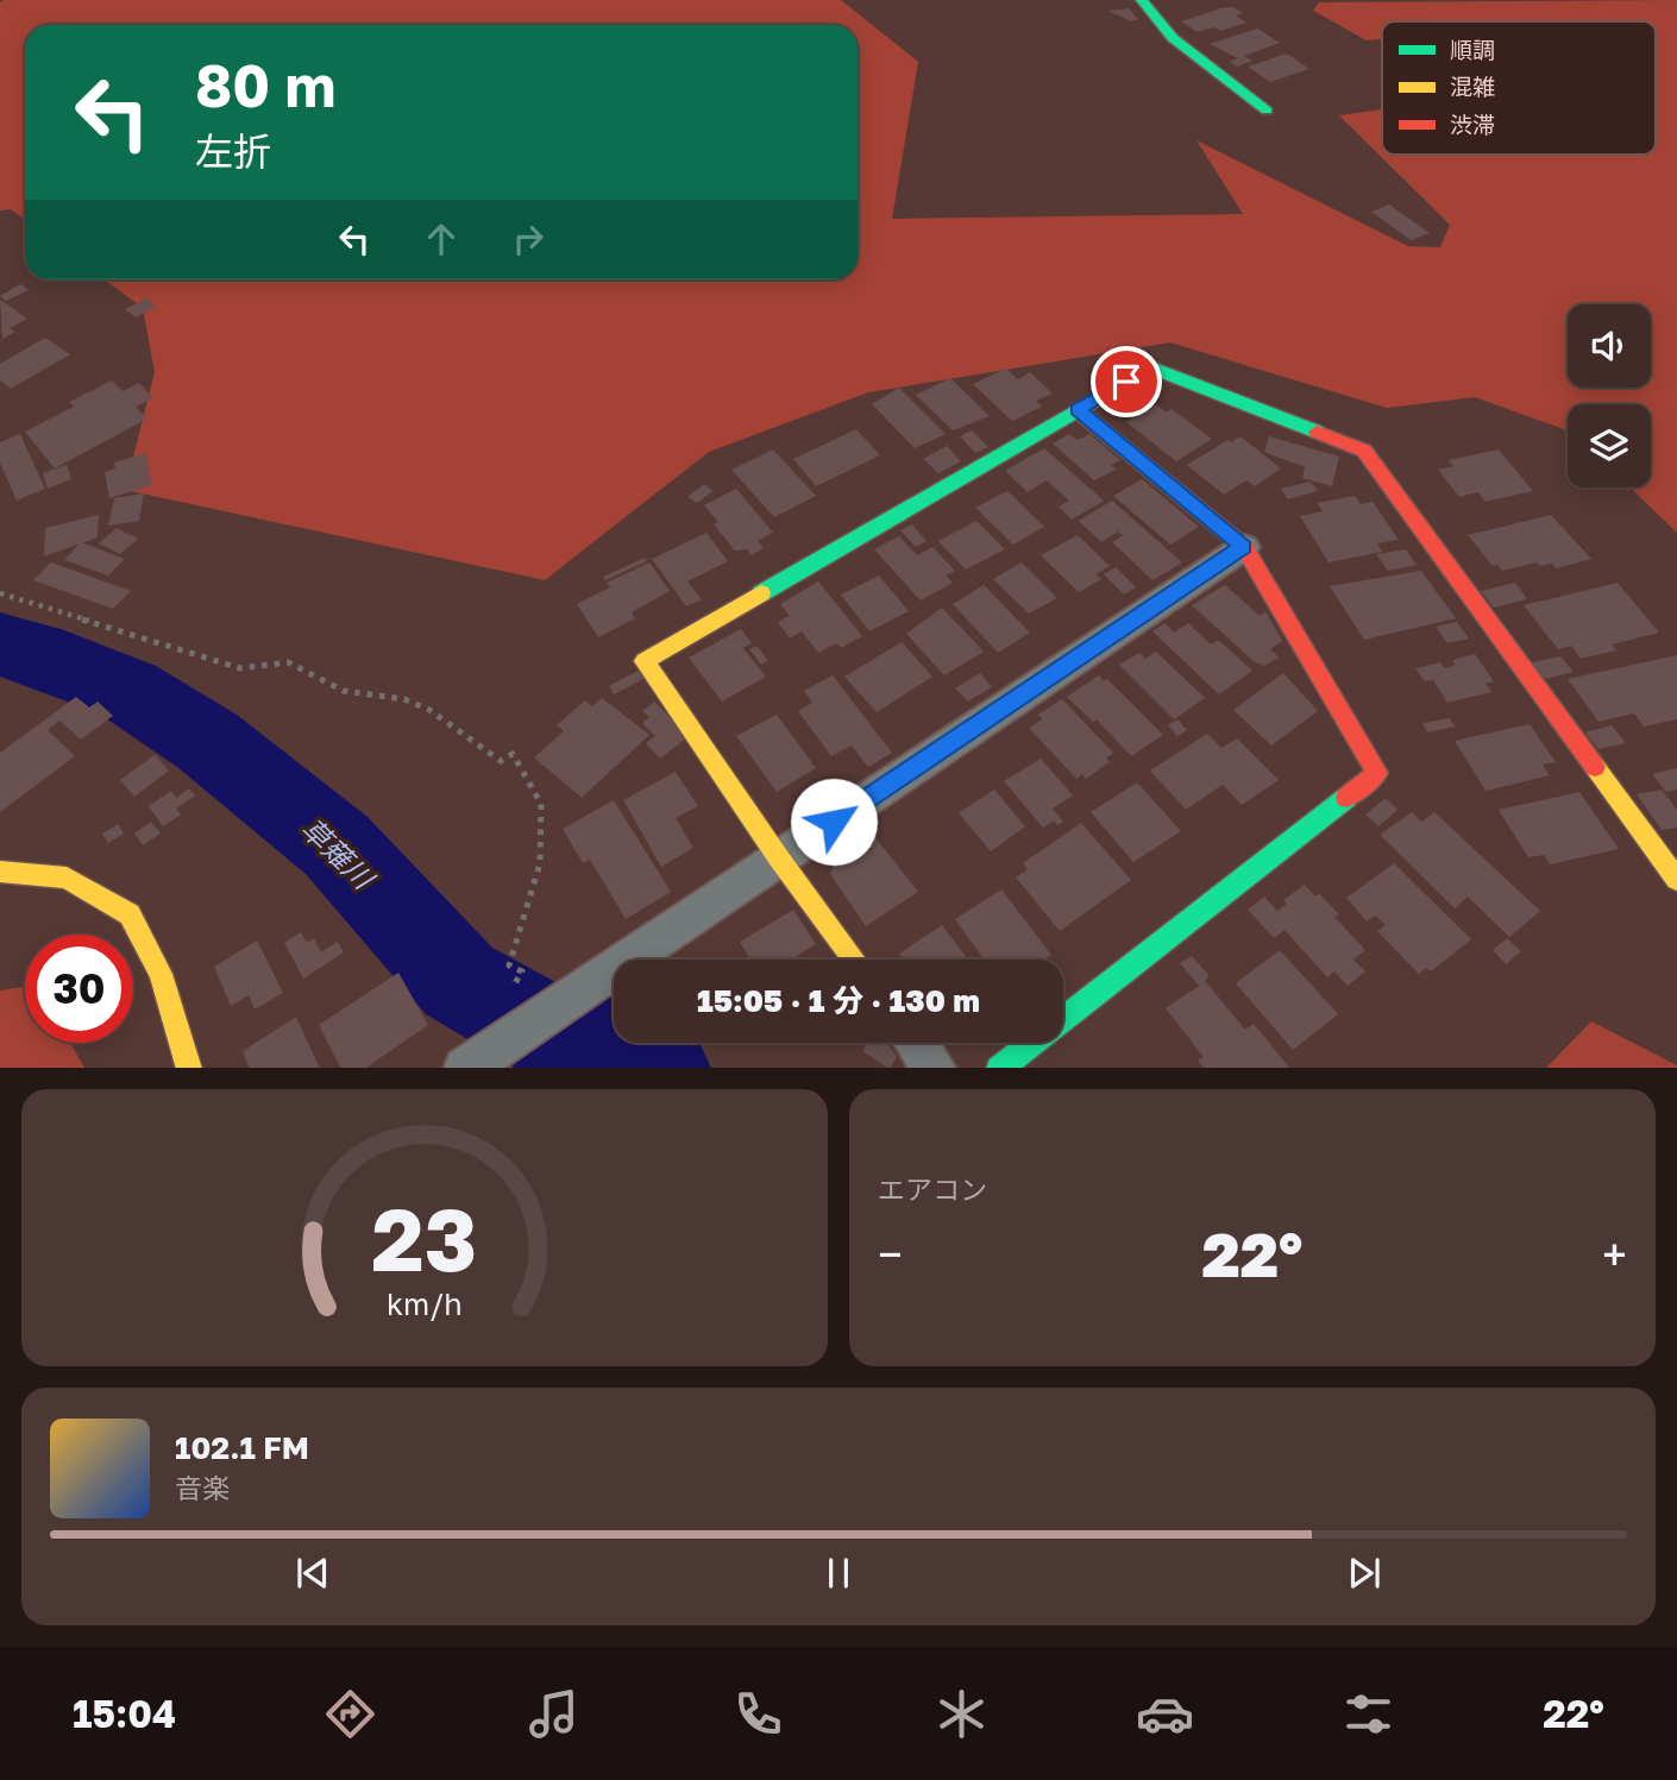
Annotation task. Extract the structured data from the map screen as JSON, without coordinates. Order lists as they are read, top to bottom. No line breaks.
{"water":["草薙川"],"legend":["順調","混雑","渋滞"],"page":{"turn":["80 m","左折"],"limit":"30","trip":"15:05 · 1 分 · 130 m","tile":"エアコン","heat":["−","22°","+"],"song":["102.1 FM","音楽"],"tabs":["15:04","22°"],"gauge":["23","km/h"]}}
